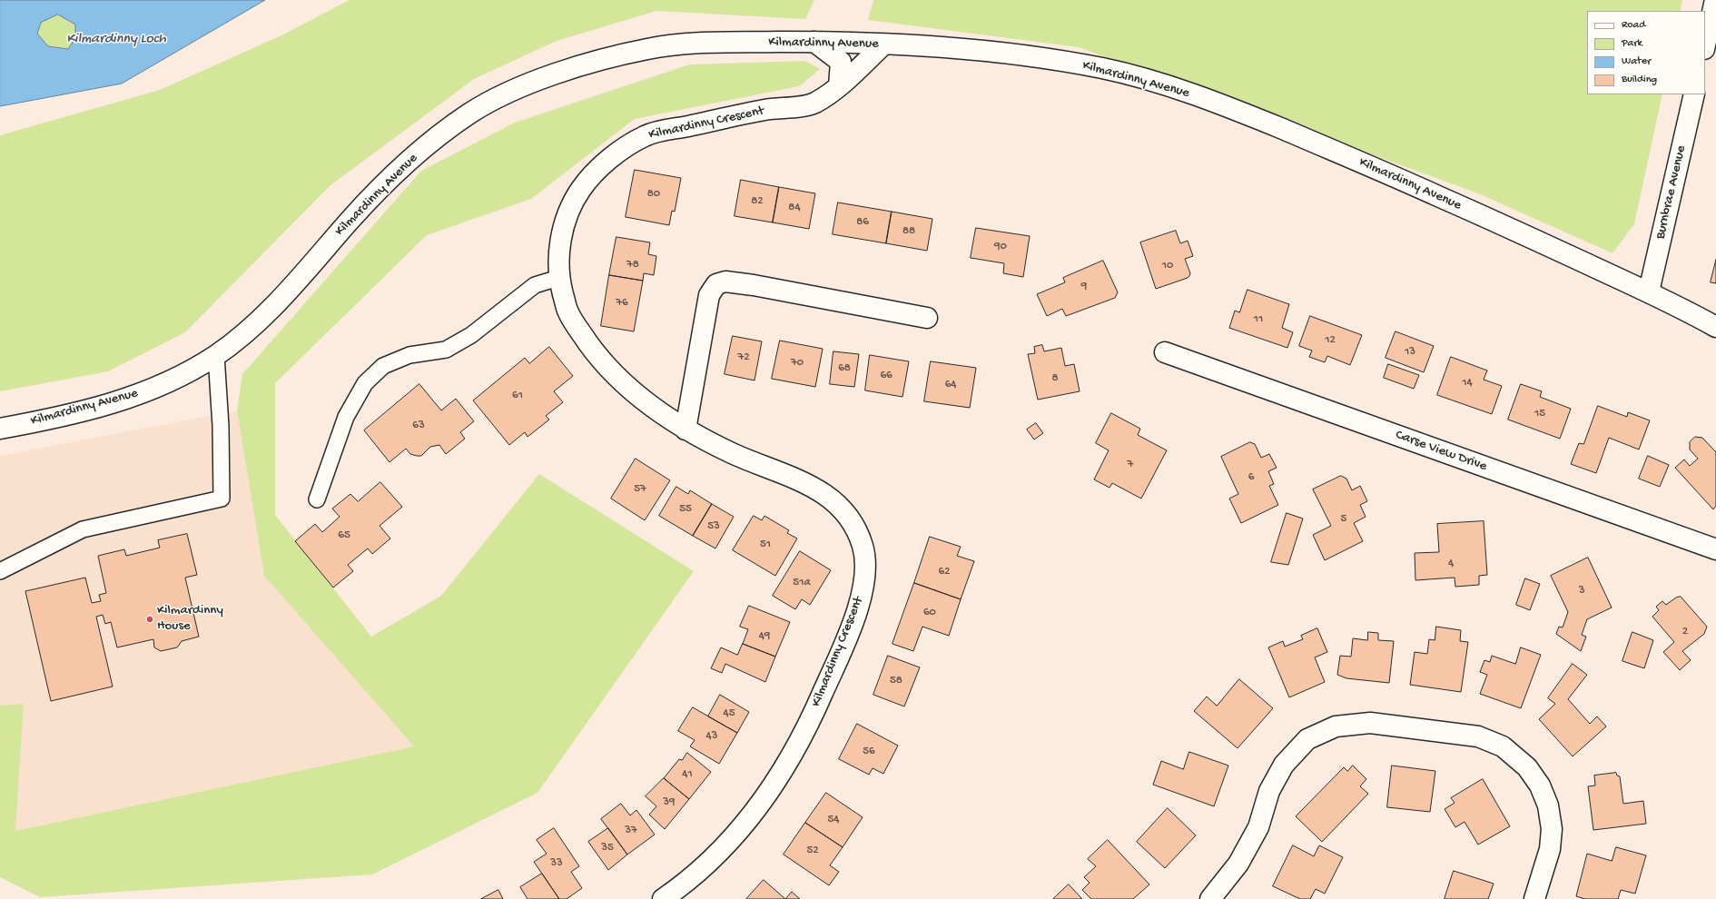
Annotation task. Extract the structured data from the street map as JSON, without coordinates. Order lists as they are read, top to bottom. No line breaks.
{"streets":{"street":["Kilmardinny Avenue","Kilmardinny Crescent","Burnbrae Avenue","Carse View Drive"]},"crossings":[["Kilmardinny Avenue","Kilmardinny Crescent"],["Kilmardinny Avenue","Burnbrae Avenue"]],"water":["Kilmardinny Loch"],"places":["Kilmardinny House"],"house_numbers":["80","82","84","86","88","90","78","10","9","76","11","12","13","72","70","68","66","8","14","64","61","15","63","7","6","57","55","5","53","65","51","4","62","51a","3","60","2","49","58","45","43","56","41","39","54","37","35","52","33"],"legend":["Road","Park","Water","Building"]}
